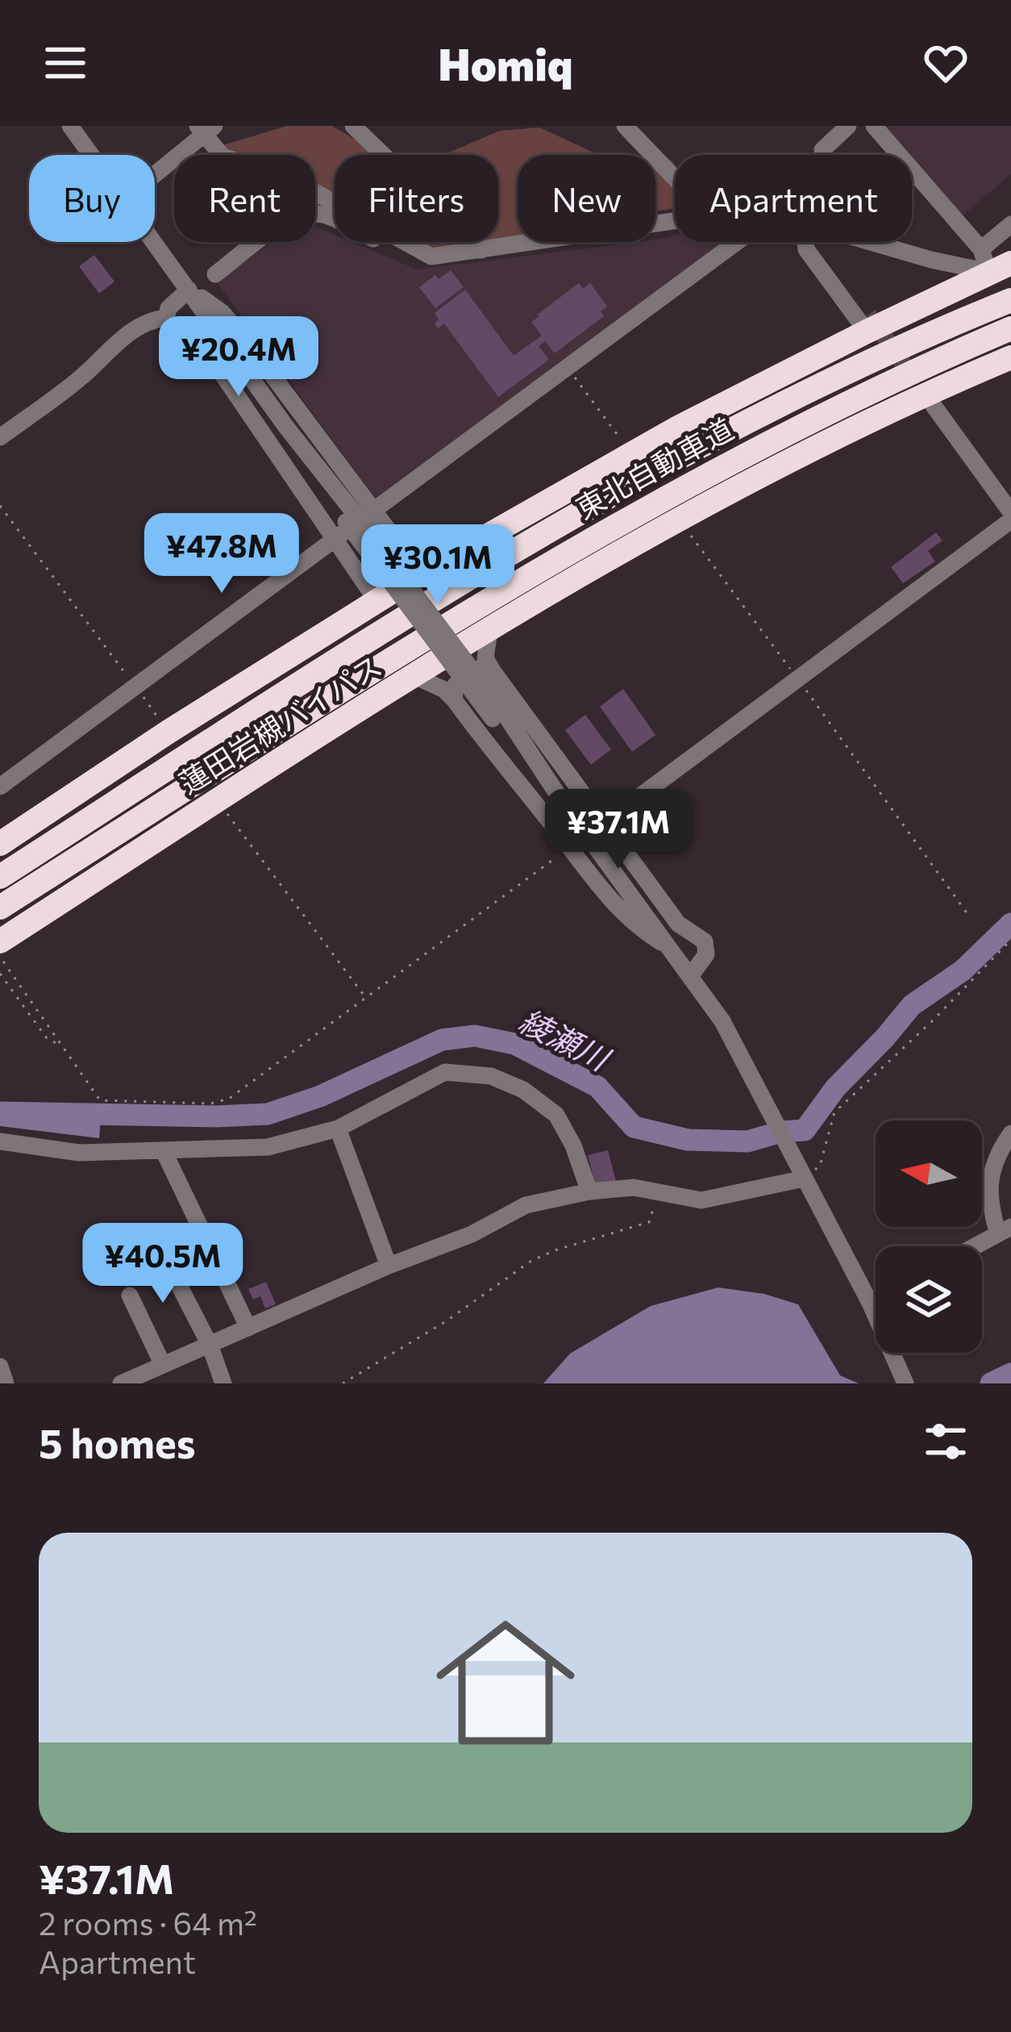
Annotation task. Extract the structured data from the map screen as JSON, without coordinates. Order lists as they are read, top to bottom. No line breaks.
{"streets":{"highway":["東北自動車道","蓮田岩槻バイパス"]},"water":["綾瀬川"],"north":"left","page":{"header":"Homiq","chip":["Buy","Rent","Filters","New","Apartment"],"price":["¥20.4M","¥47.8M","¥30.1M","¥37.1M","¥40.5M"],"heading":"5 homes","list":[{"name":"¥37.1M","note":"2 rooms · 64 m² · Apartment"}]}}
